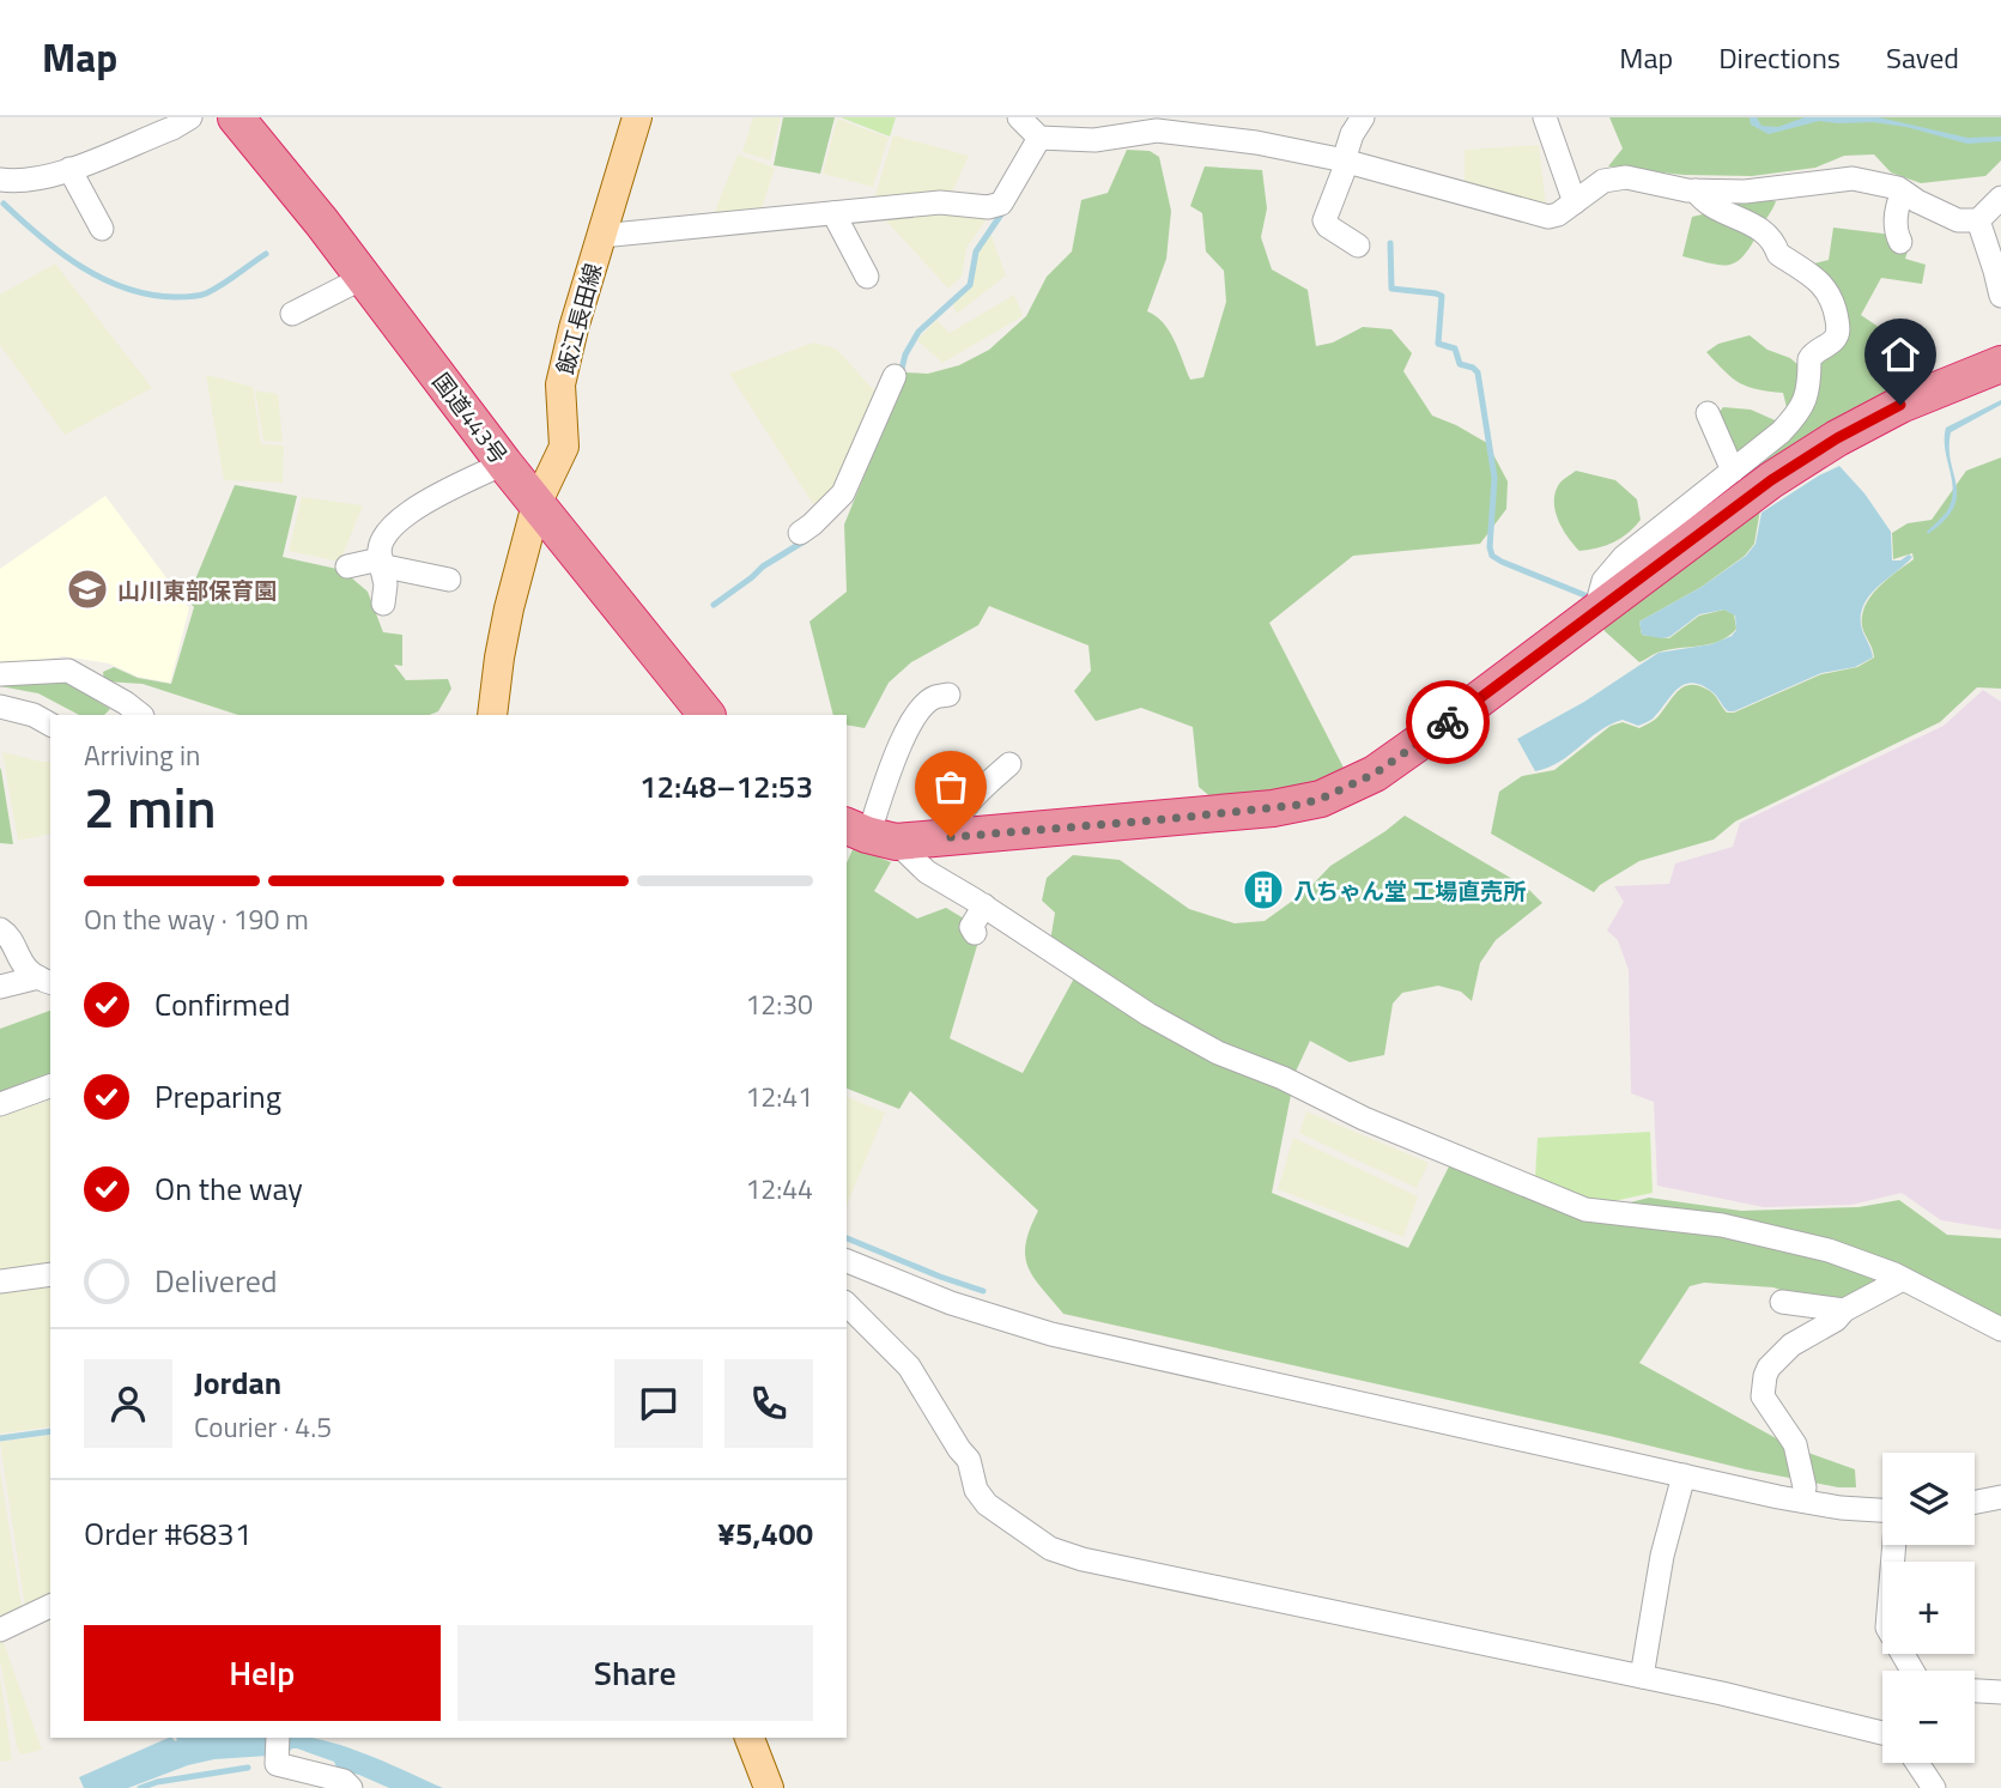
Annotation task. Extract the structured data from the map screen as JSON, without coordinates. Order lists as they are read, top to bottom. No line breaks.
{"streets":{"highway":["国道443号"],"main road":["飯江長田線"]},"crossings":[["飯江長田線","国道443号"]],"places":{"school or university":["山川東部保育園"],"building":["八ちゃん堂 工場直売所"]},"page":{"header":"Map","nav":["Map","Directions","Saved"],"heading":["2 min","Arriving in","12:48–12:53"],"panel":["Jordan","Courier · 4.5","Order #6831","¥5,400"],"bar":"On the way · 190 m","list":[["Confirmed","12:30"],["Preparing","12:41"],["On the way","12:44"],"Delivered"],"map_buttons":["+","−"],"buttons":["Help","Share"]}}
